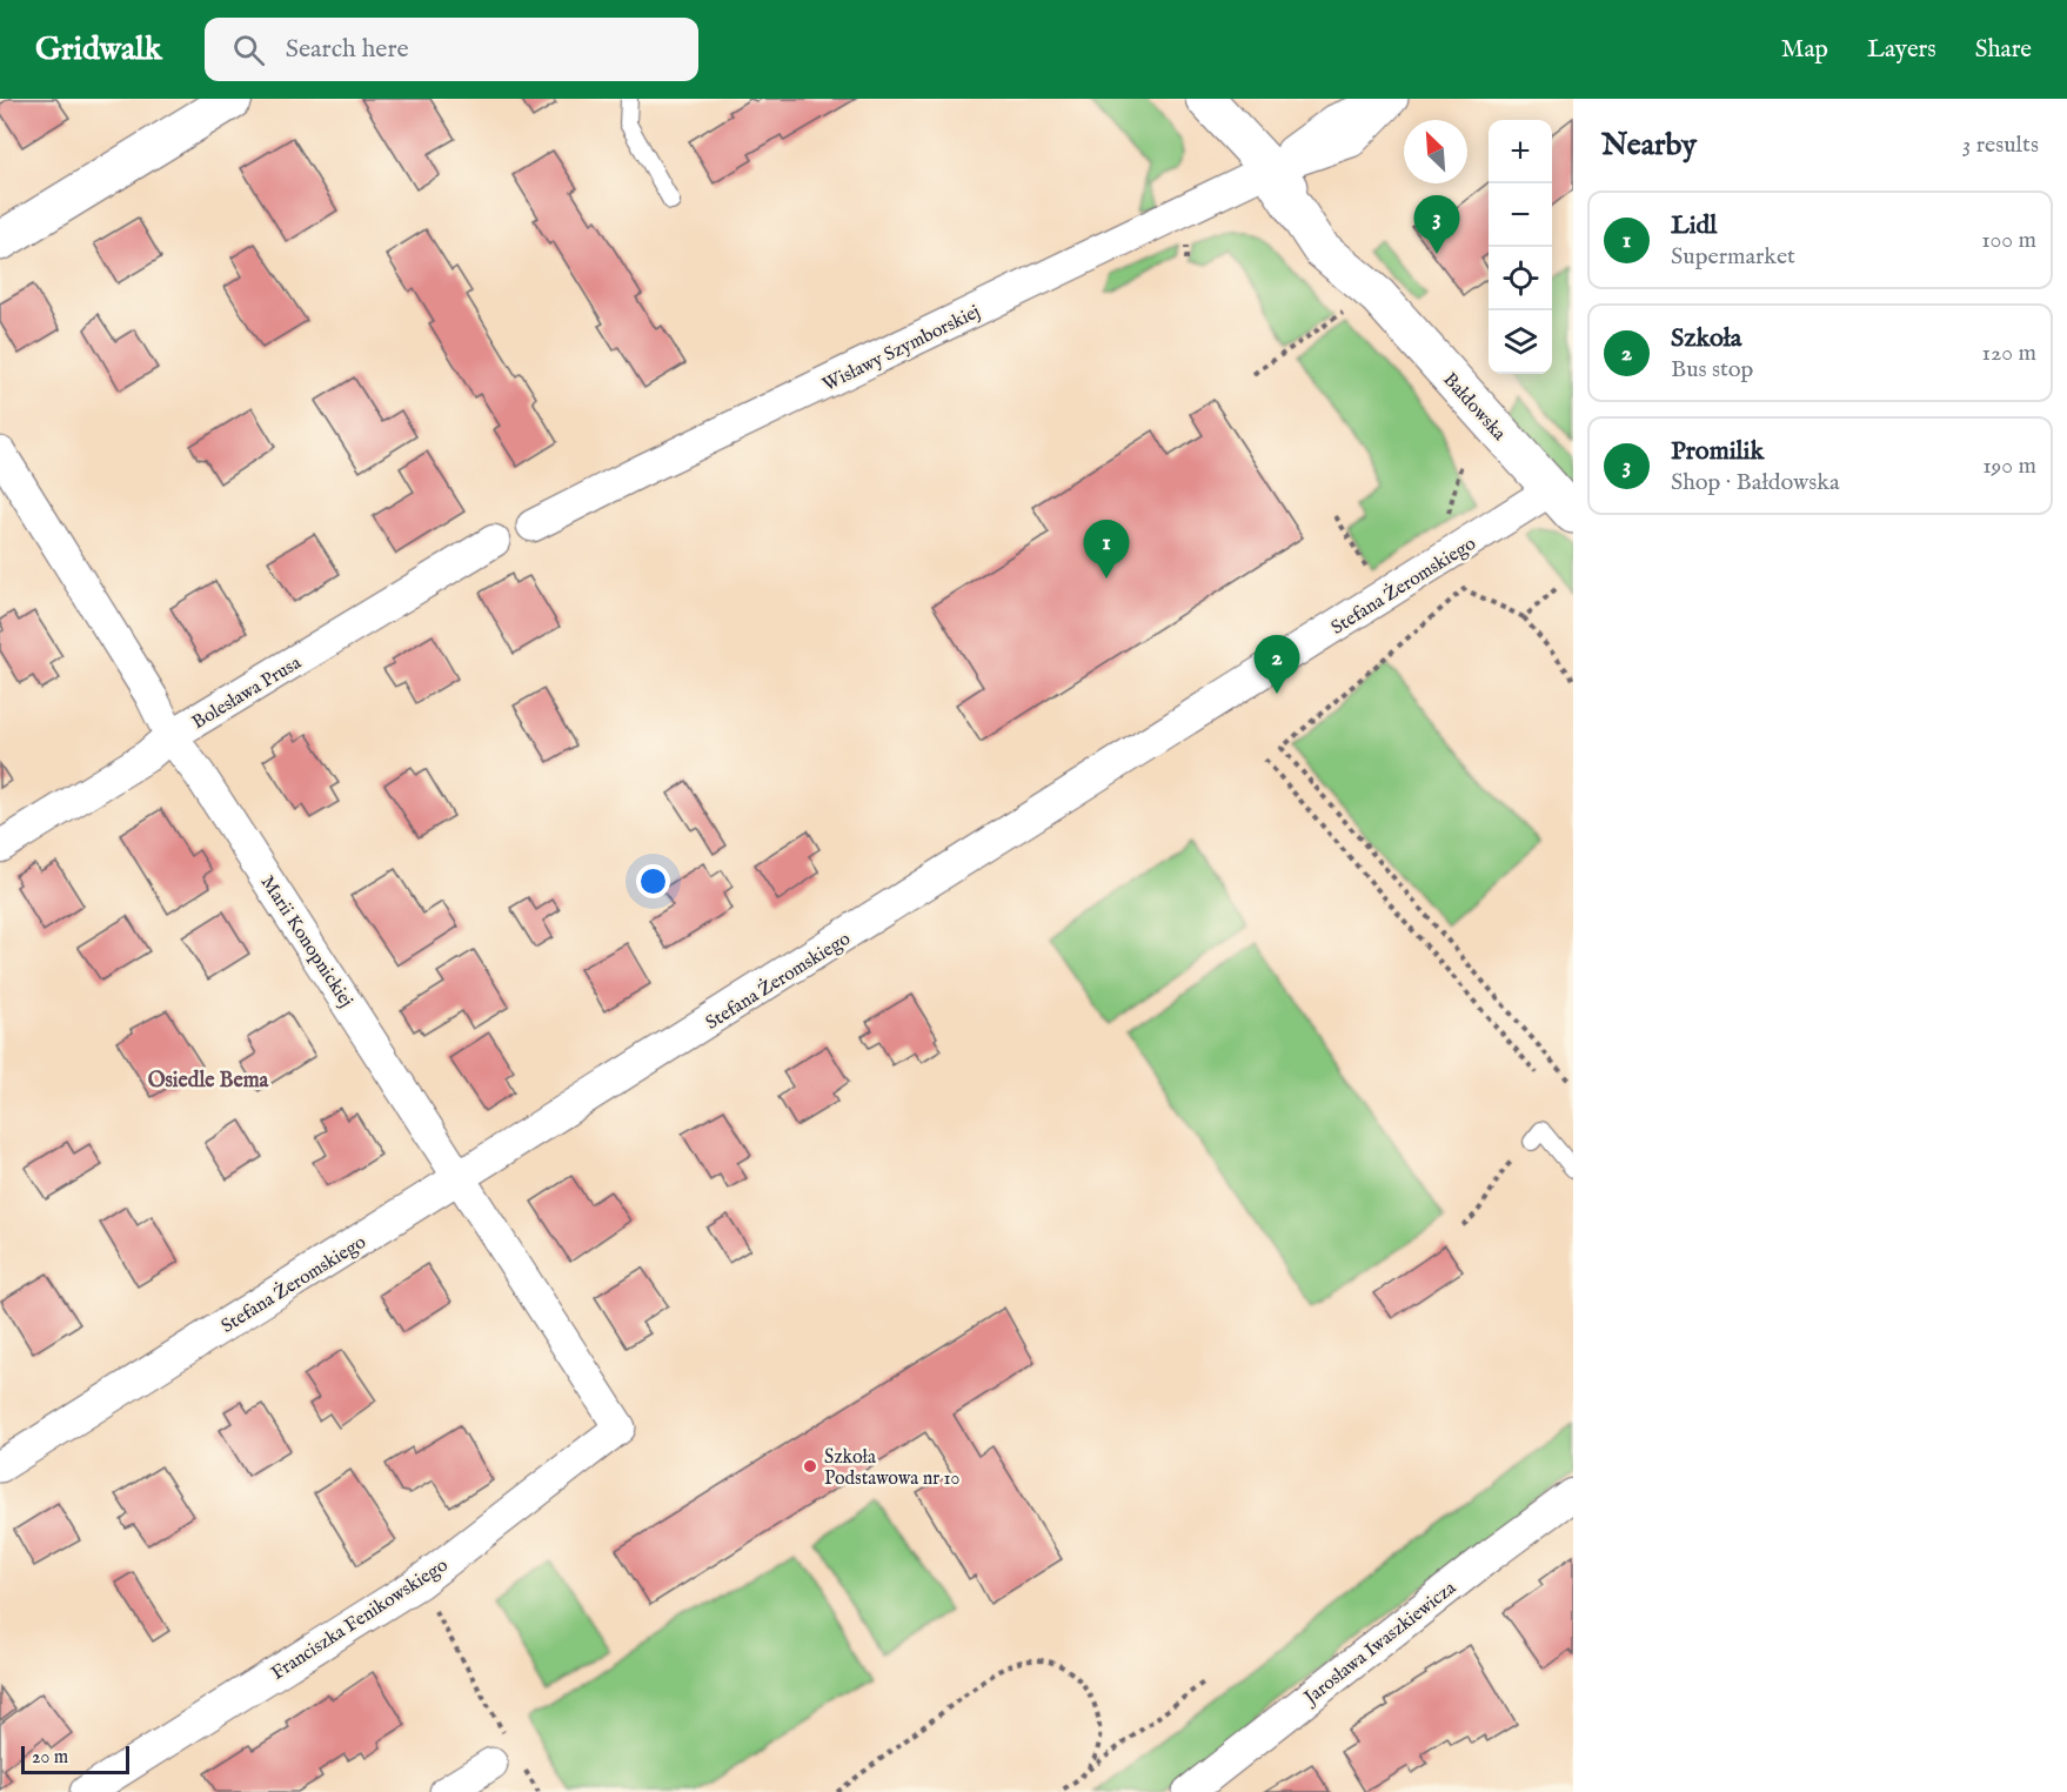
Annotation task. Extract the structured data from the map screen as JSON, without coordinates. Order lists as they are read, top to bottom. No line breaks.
{"streets":{"street":["Wisławy Szymborskiej","Bałdowska","Stefana Żeromskiego","Bolesława Prusa","Marii Konopnickiej","Franciszka Fenikowskiego","Jarosława Iwaszkiewicza"]},"crossings":[["Wisławy Szymborskiej","Bałdowska"],["Bałdowska","Stefana Żeromskiego"],["Stefana Żeromskiego","Marii Konopnickiej"],["Bolesława Prusa","Marii Konopnickiej"],["Marii Konopnickiej","Franciszka Fenikowskiego"]],"districts":["Osiedle Bema"],"places":["Szkoła Podstawowa nr 10"],"scale_bar":"20 m","north":"top left","page":{"header":"Gridwalk","search":"Search here","nav":["Map","Layers","Share"],"heading":["Nearby","3 results"],"map_buttons":["+","−"],"list":[{"mark":"1","name":"Lidl","note":"Supermarket","value":"100 m"},{"mark":"2","name":"Szkoła","note":"Bus stop","value":"120 m"},{"mark":"3","name":"Promilik","note":"Shop · Bałdowska","value":"190 m"}],"pins":["3","1","2"],"scale":"20 m"}}
